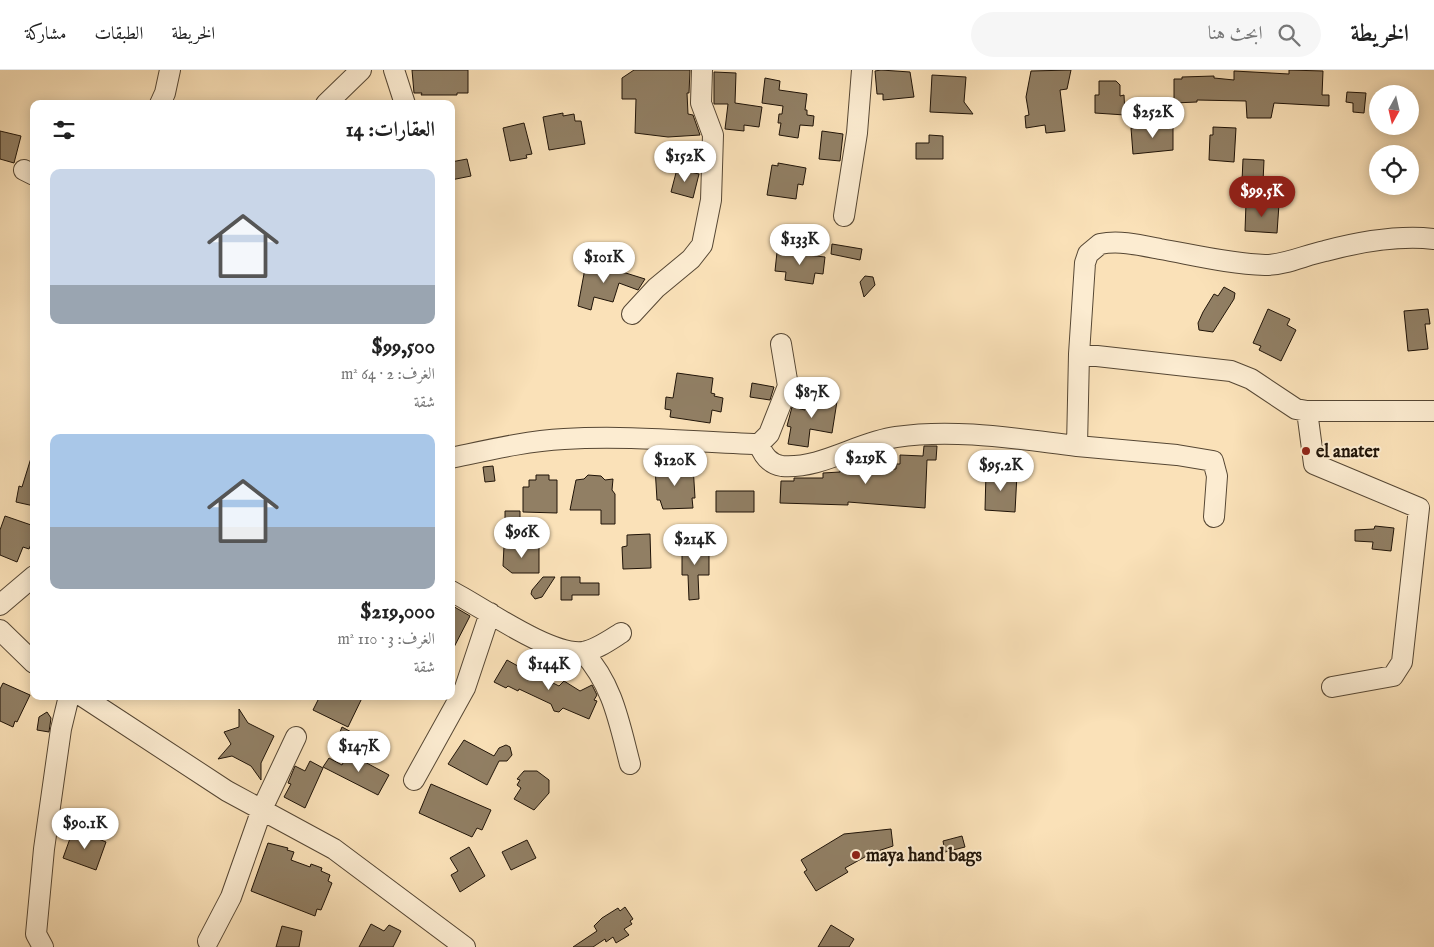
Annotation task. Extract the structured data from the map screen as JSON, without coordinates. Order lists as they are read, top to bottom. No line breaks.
{"places":["el anater","maya hand bags"],"north":"bottom","page":{"header":"الخريطة","search":"ابحث هنا","nav":["الخريطة","الطبقات","مشاركة"],"price":["$252K","$152K","$99.5K","$133K","$101K","$87K","$219K","$120K","$95.2K","$96K","$214K","$144K","$147K","$90.1K"],"heading":"العقارات: 14","list":[{"name":"$99,500","note":"الغرف: 2 · 64 m² · شقة"},{"name":"$219,000","note":"الغرف: 3 · 110 m² · شقة"}]}}
